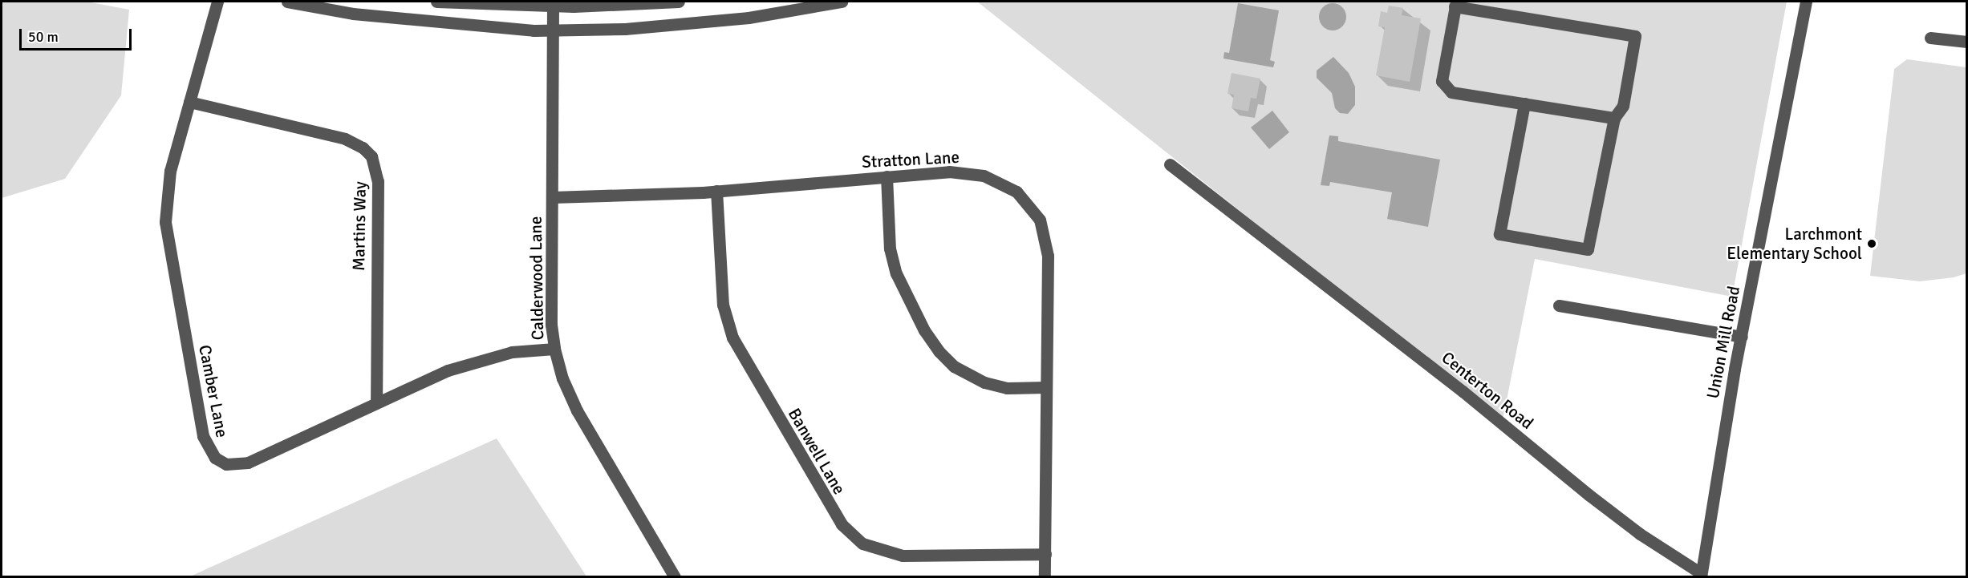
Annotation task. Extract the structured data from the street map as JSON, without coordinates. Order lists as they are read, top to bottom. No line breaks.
{"streets":{"street":["Stratton Lane","Martins Way","Calderwood Lane","Union Mill Road","Centerton Road","Camber Lane","Banwell Lane"]},"crossings":[["Stratton Lane","Calderwood Lane"],["Stratton Lane","Banwell Lane"],["Martins Way","Camber Lane"],["Calderwood Lane","Camber Lane"],["Union Mill Road","Centerton Road"]],"places":["Larchmont Elementary School"],"scale_bar":"50 m"}
